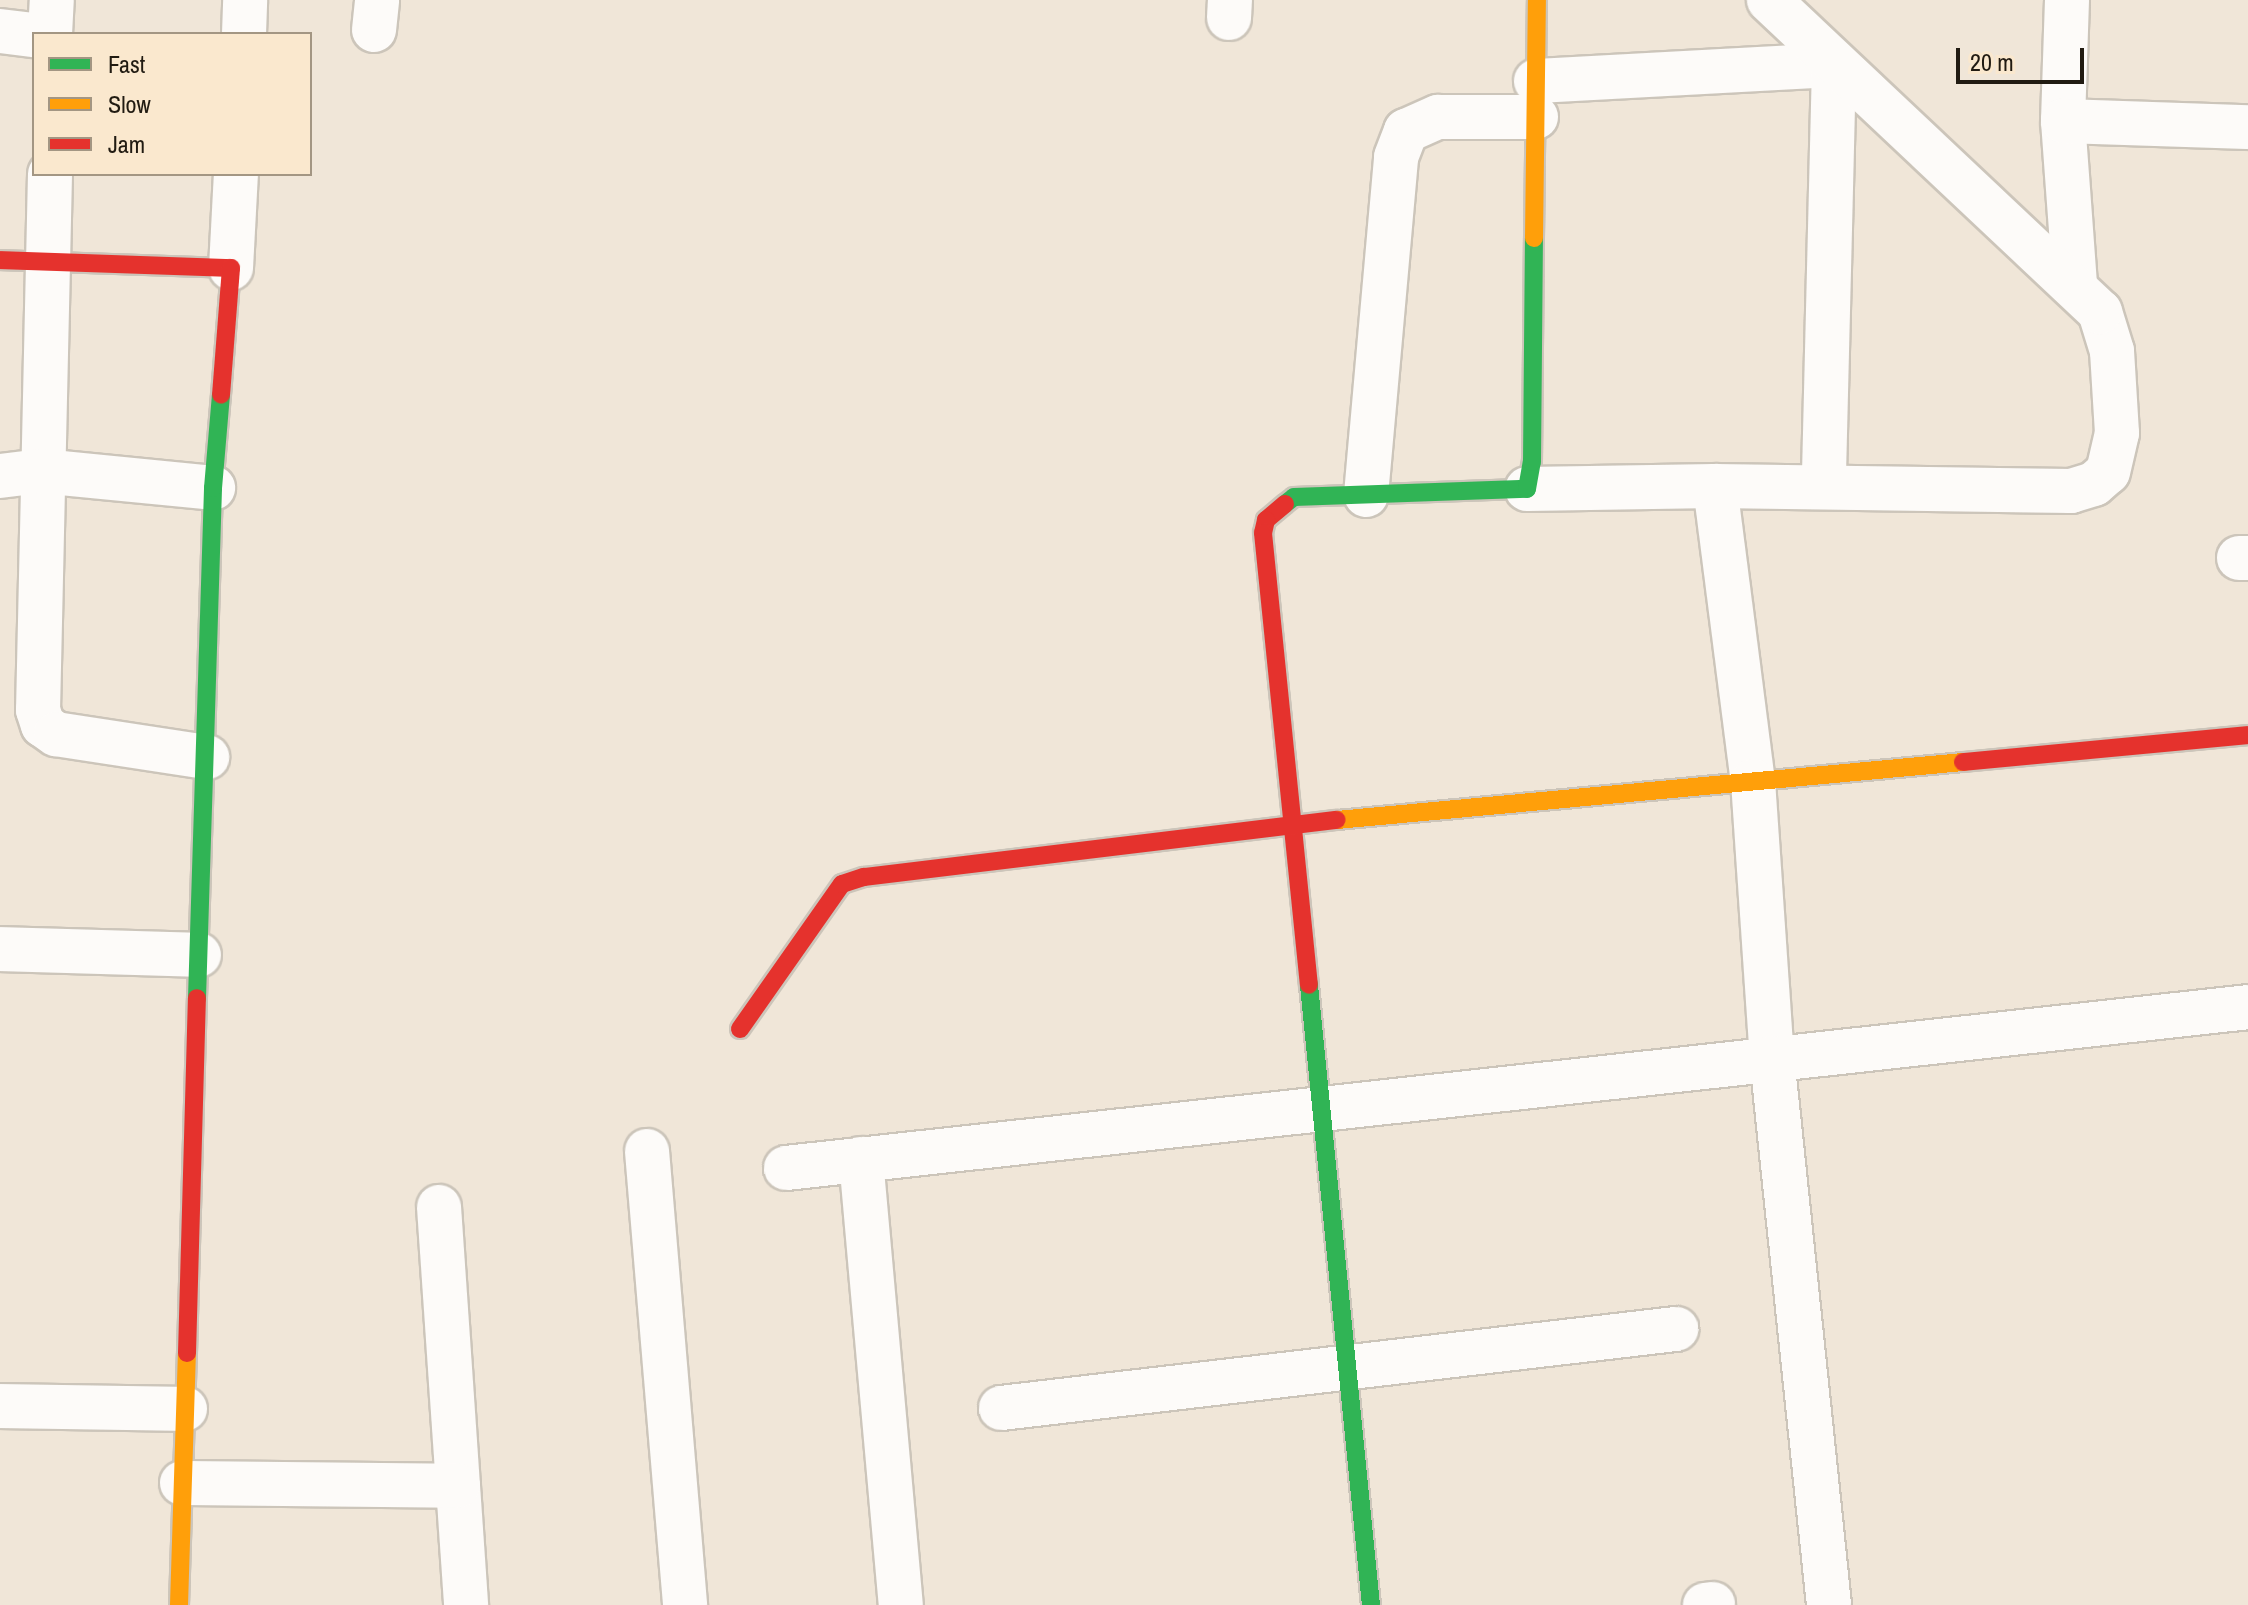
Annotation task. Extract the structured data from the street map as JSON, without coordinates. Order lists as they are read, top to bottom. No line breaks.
{"legend":["Fast","Slow","Jam"],"scale_bar":"20 m"}
